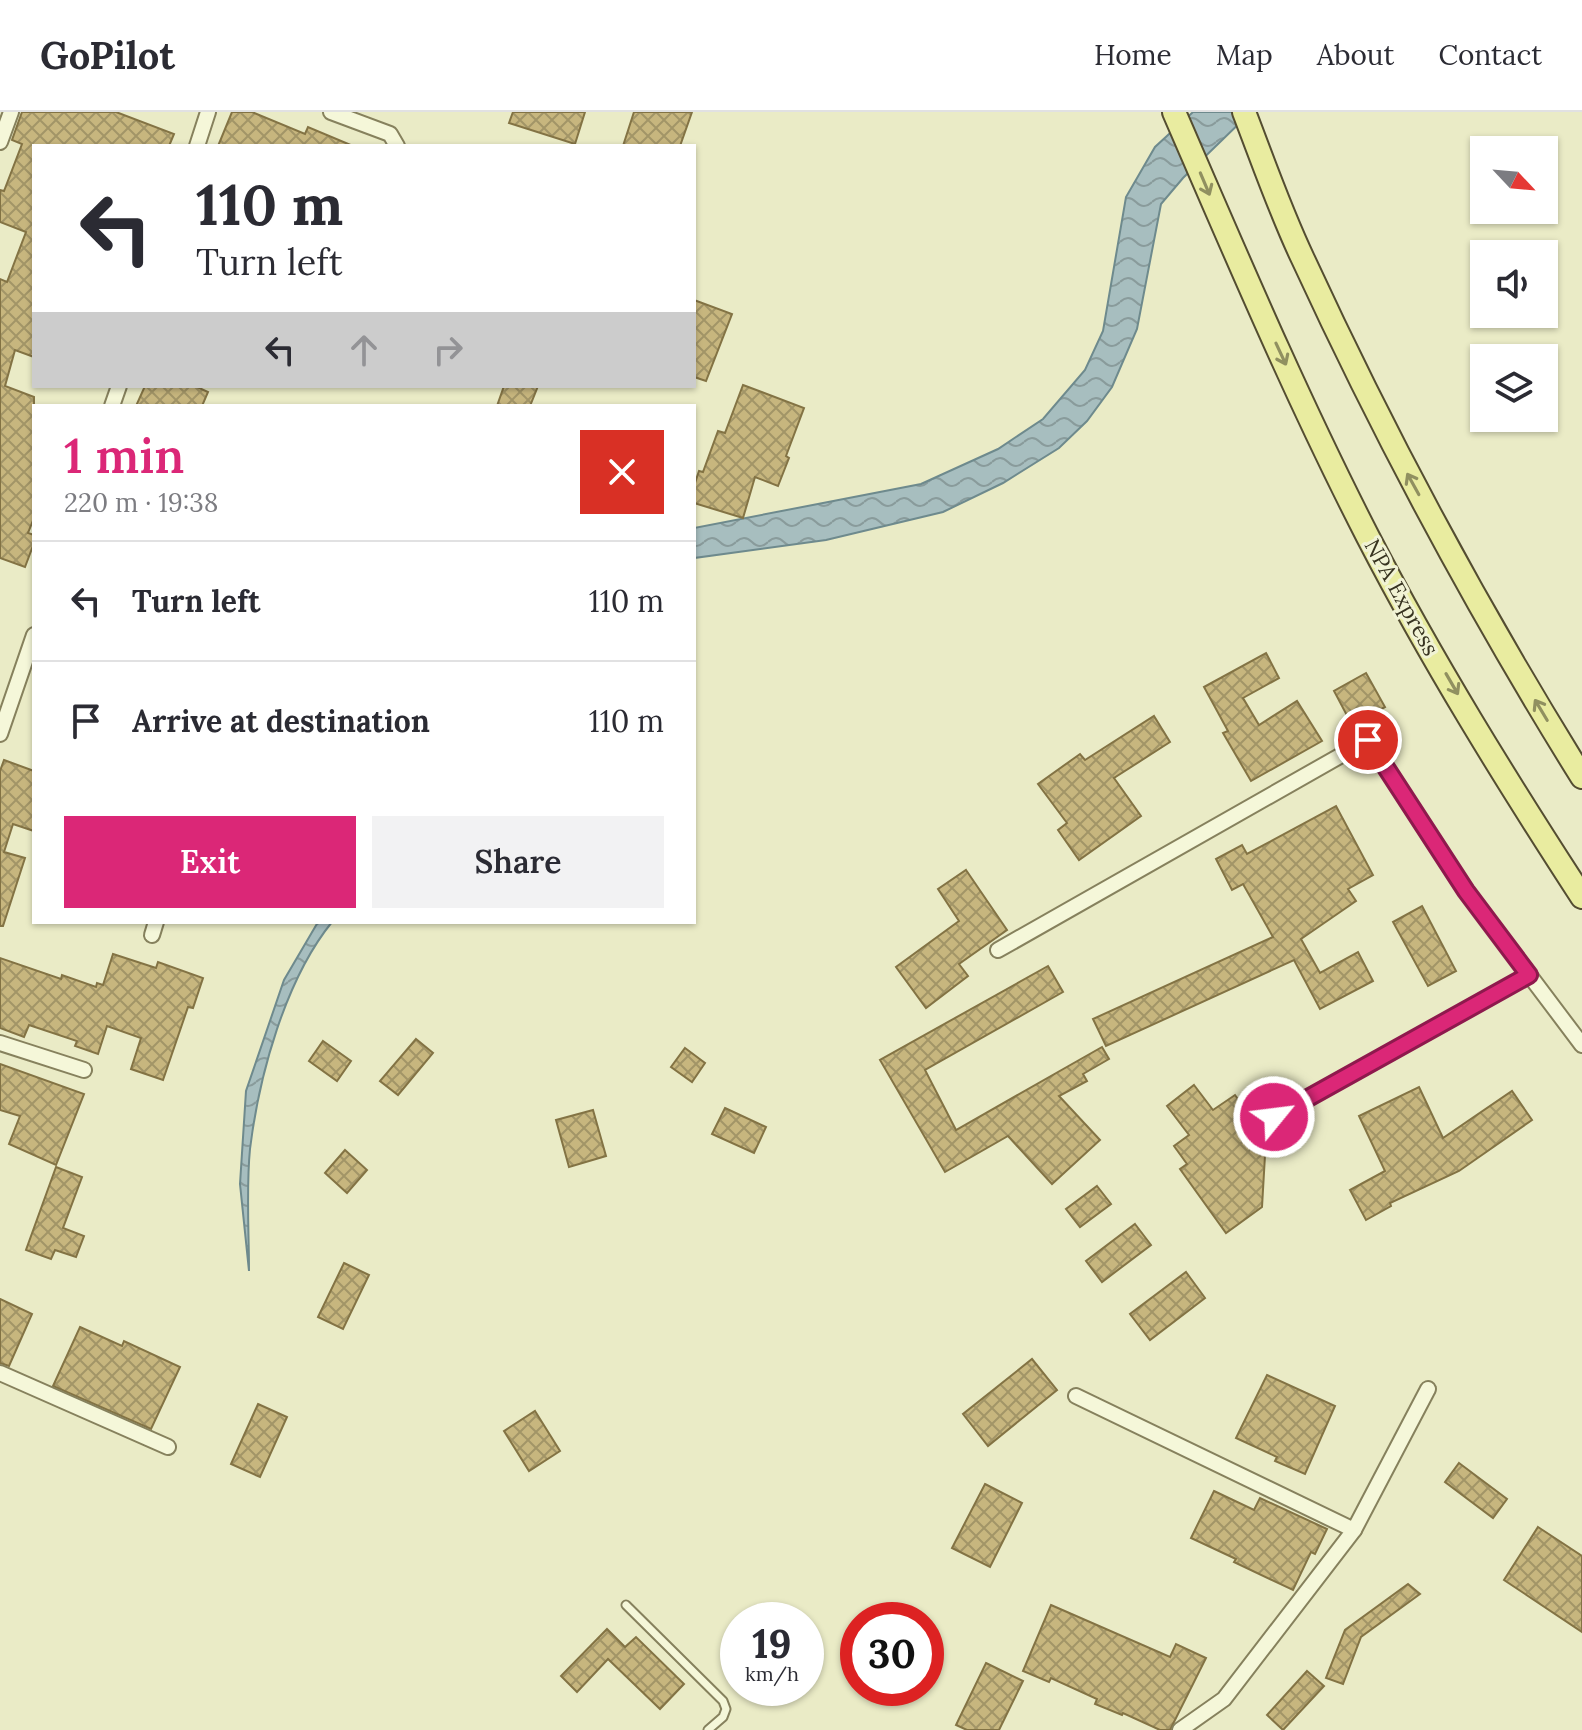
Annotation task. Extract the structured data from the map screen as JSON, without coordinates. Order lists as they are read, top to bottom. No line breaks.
{"streets":{"main road":["NPA Express"]},"north":"bottom right","page":{"header":"GoPilot","nav":["Home","Map","About","Contact"],"turn":["110 m","Turn left"],"heading":["1 min","220 m · 19:38"],"list":[{"name":"Turn left","value":"110 m"},{"name":"Arrive at destination","value":"110 m"}],"buttons":["Exit","Share"],"speed":"19 km/h","limit":"30"}}
